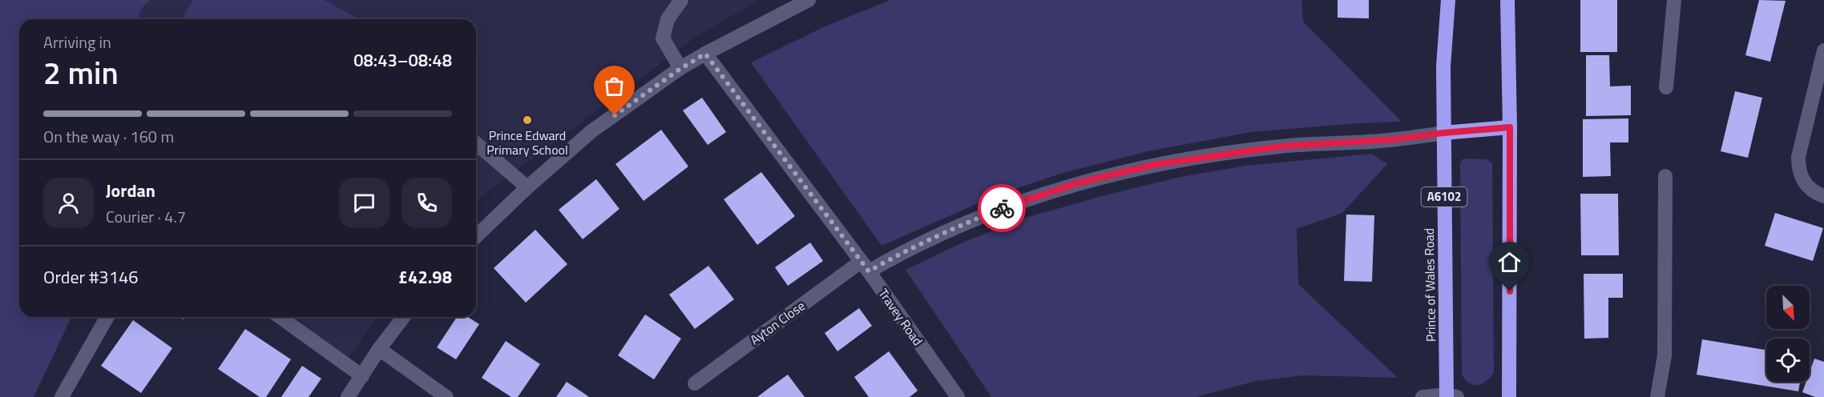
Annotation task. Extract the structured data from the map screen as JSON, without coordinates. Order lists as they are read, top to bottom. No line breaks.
{"streets":{"highway":["A6102","Prince of Wales Road"],"street":["Travey Road","Ayton Close"]},"crossings":[["Prince of Wales Road","Ayton Close"],["Travey Road","Ayton Close"]],"places":["Prince Edward Primary School"],"north":"bottom right","page":{"heading":["2 min","Arriving in","08:43–08:48"],"panel":["Jordan","Courier · 4.7","Order #3146","£42.98"],"bar":"On the way · 160 m"}}
